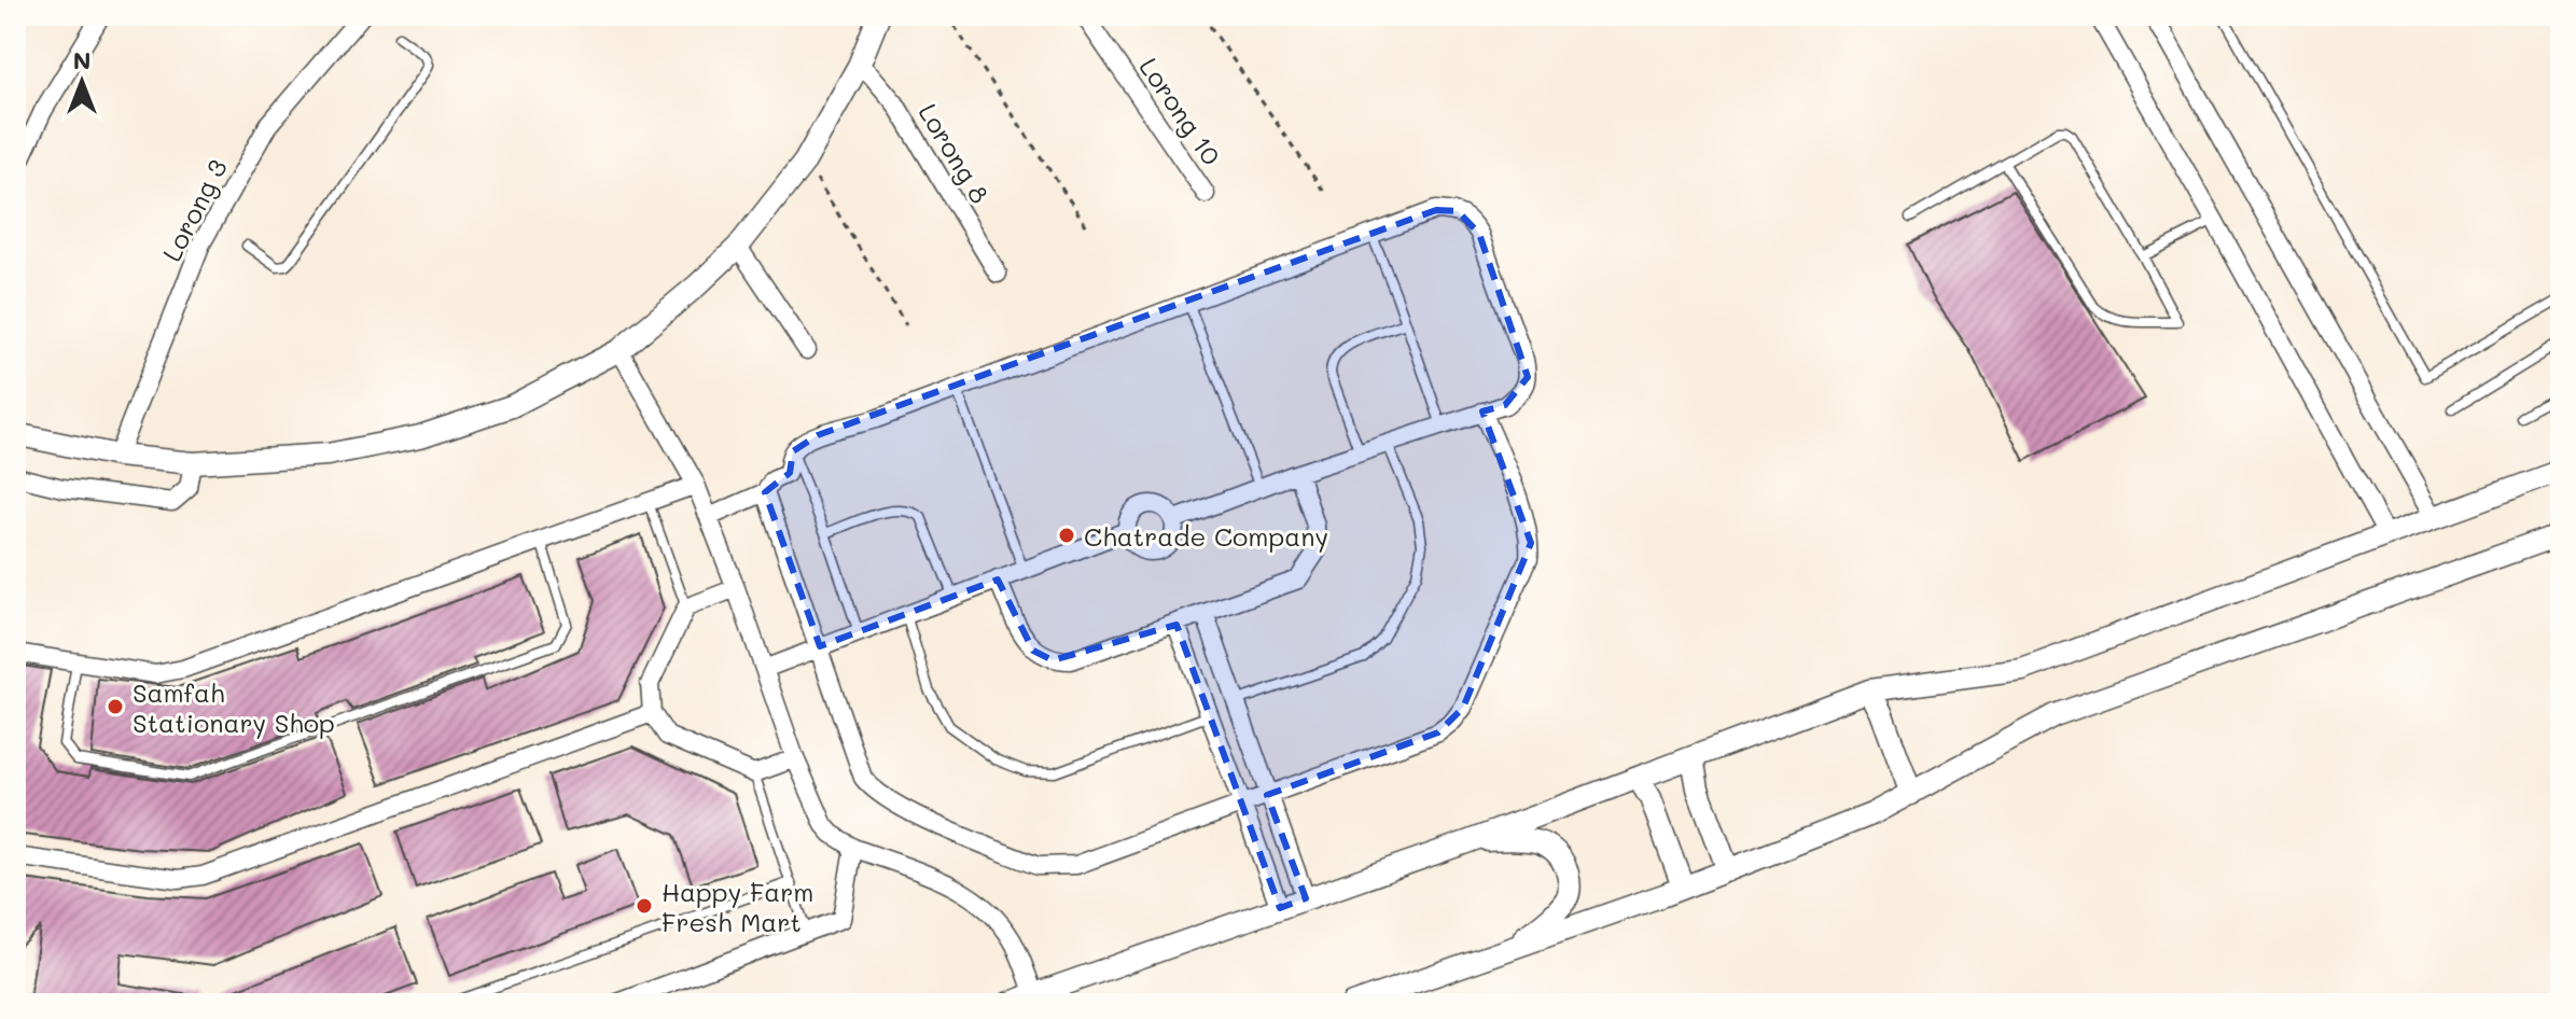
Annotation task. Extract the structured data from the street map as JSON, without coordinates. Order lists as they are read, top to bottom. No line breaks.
{"streets":{"street":["Lorong 10","Lorong 8","Lorong 3"]},"places":["Chatrade Company","Samfah Stationary Shop","Happy Farm Fresh Mart"],"north":"top"}
